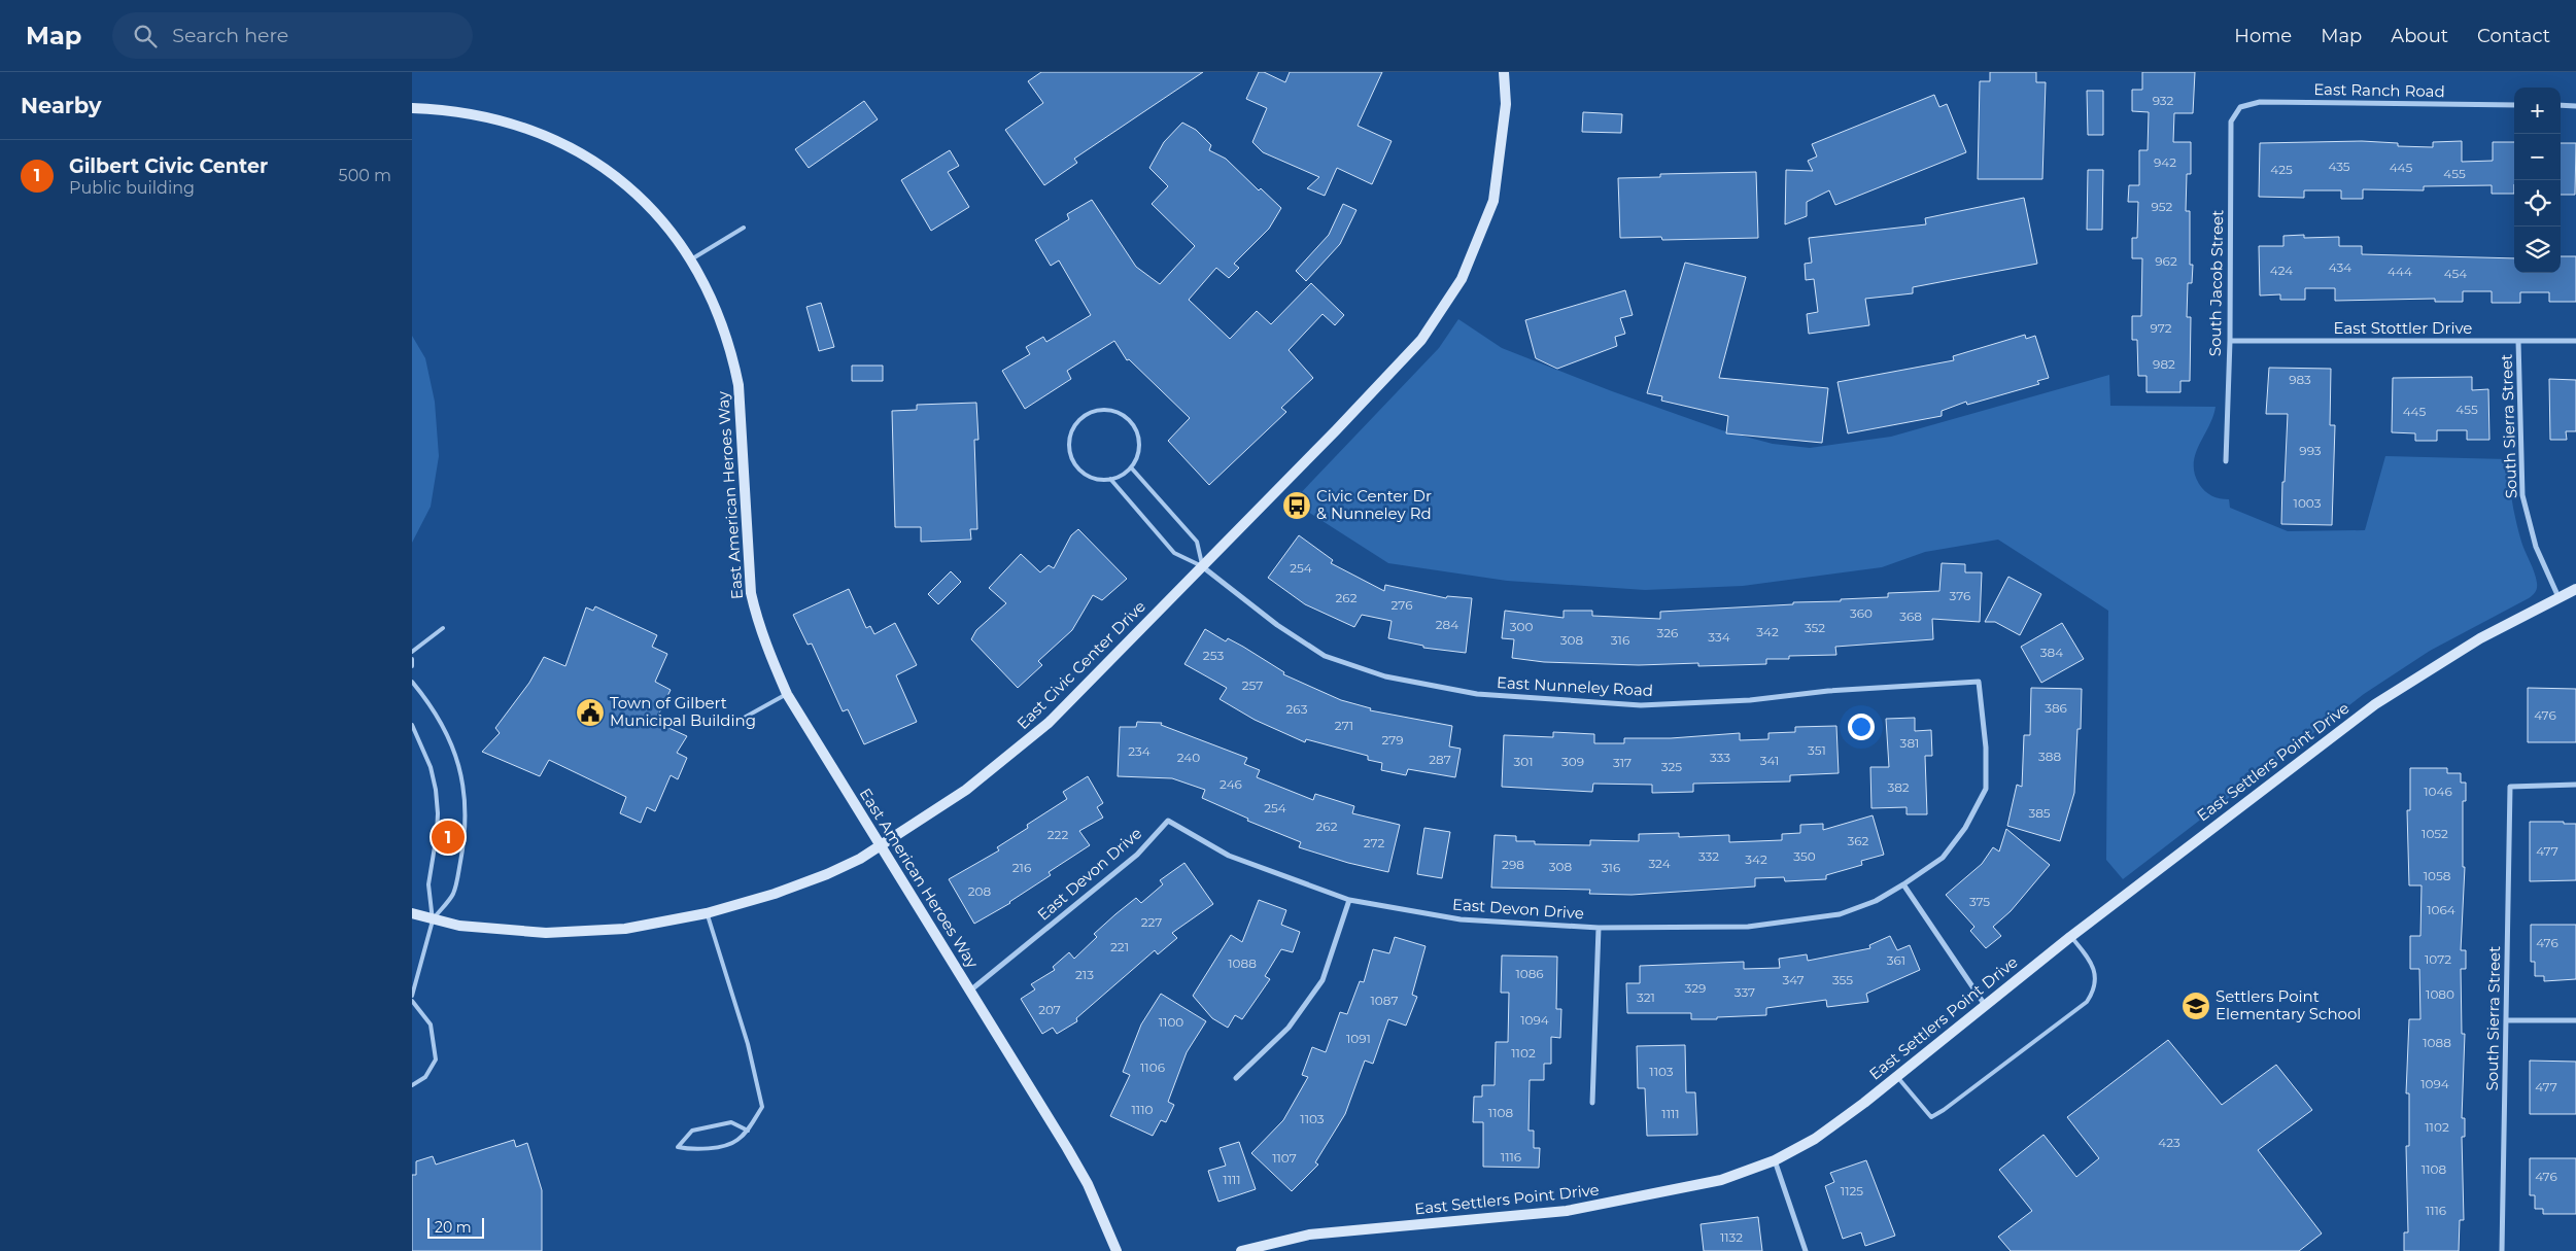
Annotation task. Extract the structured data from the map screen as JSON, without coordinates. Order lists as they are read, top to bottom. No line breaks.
{"streets":{"street":["East Ranch Road","South Jacob Street","East Stottler Drive","South Sierra Street","East American Heroes Way","East Civic Center Drive","East Nunneley Road","East Settlers Point Drive","East Devon Drive"]},"crossings":[["East Ranch Road","South Jacob Street"],["South Jacob Street","East Stottler Drive"],["East Stottler Drive","South Sierra Street"],["South Sierra Street","East Settlers Point Drive"],["East American Heroes Way","East Civic Center Drive"],["East American Heroes Way","East Devon Drive"],["East Civic Center Drive","East Nunneley Road"],["East Nunneley Road","East Devon Drive"]],"places":{"bus stop":["Civic Center Dr & Nunneley Rd"],"public building":["Town of Gilbert Municipal Building"],"school or university":["Settlers Point Elementary School"]},"house_numbers":["932","942","435","445","425","455","952","962","434","424","444","454","972","982","983","455","445","993","1003","254","376","262","276","360","368","284","300","352","342","326","334","308","316","384","253","257","386","263","476","271","279","381","351","234","388","240","333","287","341","301","309","317","325","246","382","1046","254","385","262","1052","222","362","272","477","332","350","342","324","298","308","216","316","1058","208","375","1064","227","476","221","1072","361","1088","1086","213","347","355","329","337","1080","321","1087","207","1094","1100","1091","1088","1102","1106","1103","1094","477","1110","1108","1111","1103","1102","423","1116","1107","1108","476","1111","1125","1116","1132"],"scale_bar":"20 m","page":{"header":"Map","search":"Search here","nav":["Home","Map","About","Contact"],"heading":"Nearby","map_buttons":["+","−"],"list":[{"mark":"1","name":"Gilbert Civic Center","note":"Public building","value":"500 m"}],"pins":"1","scale":"20 m"}}
